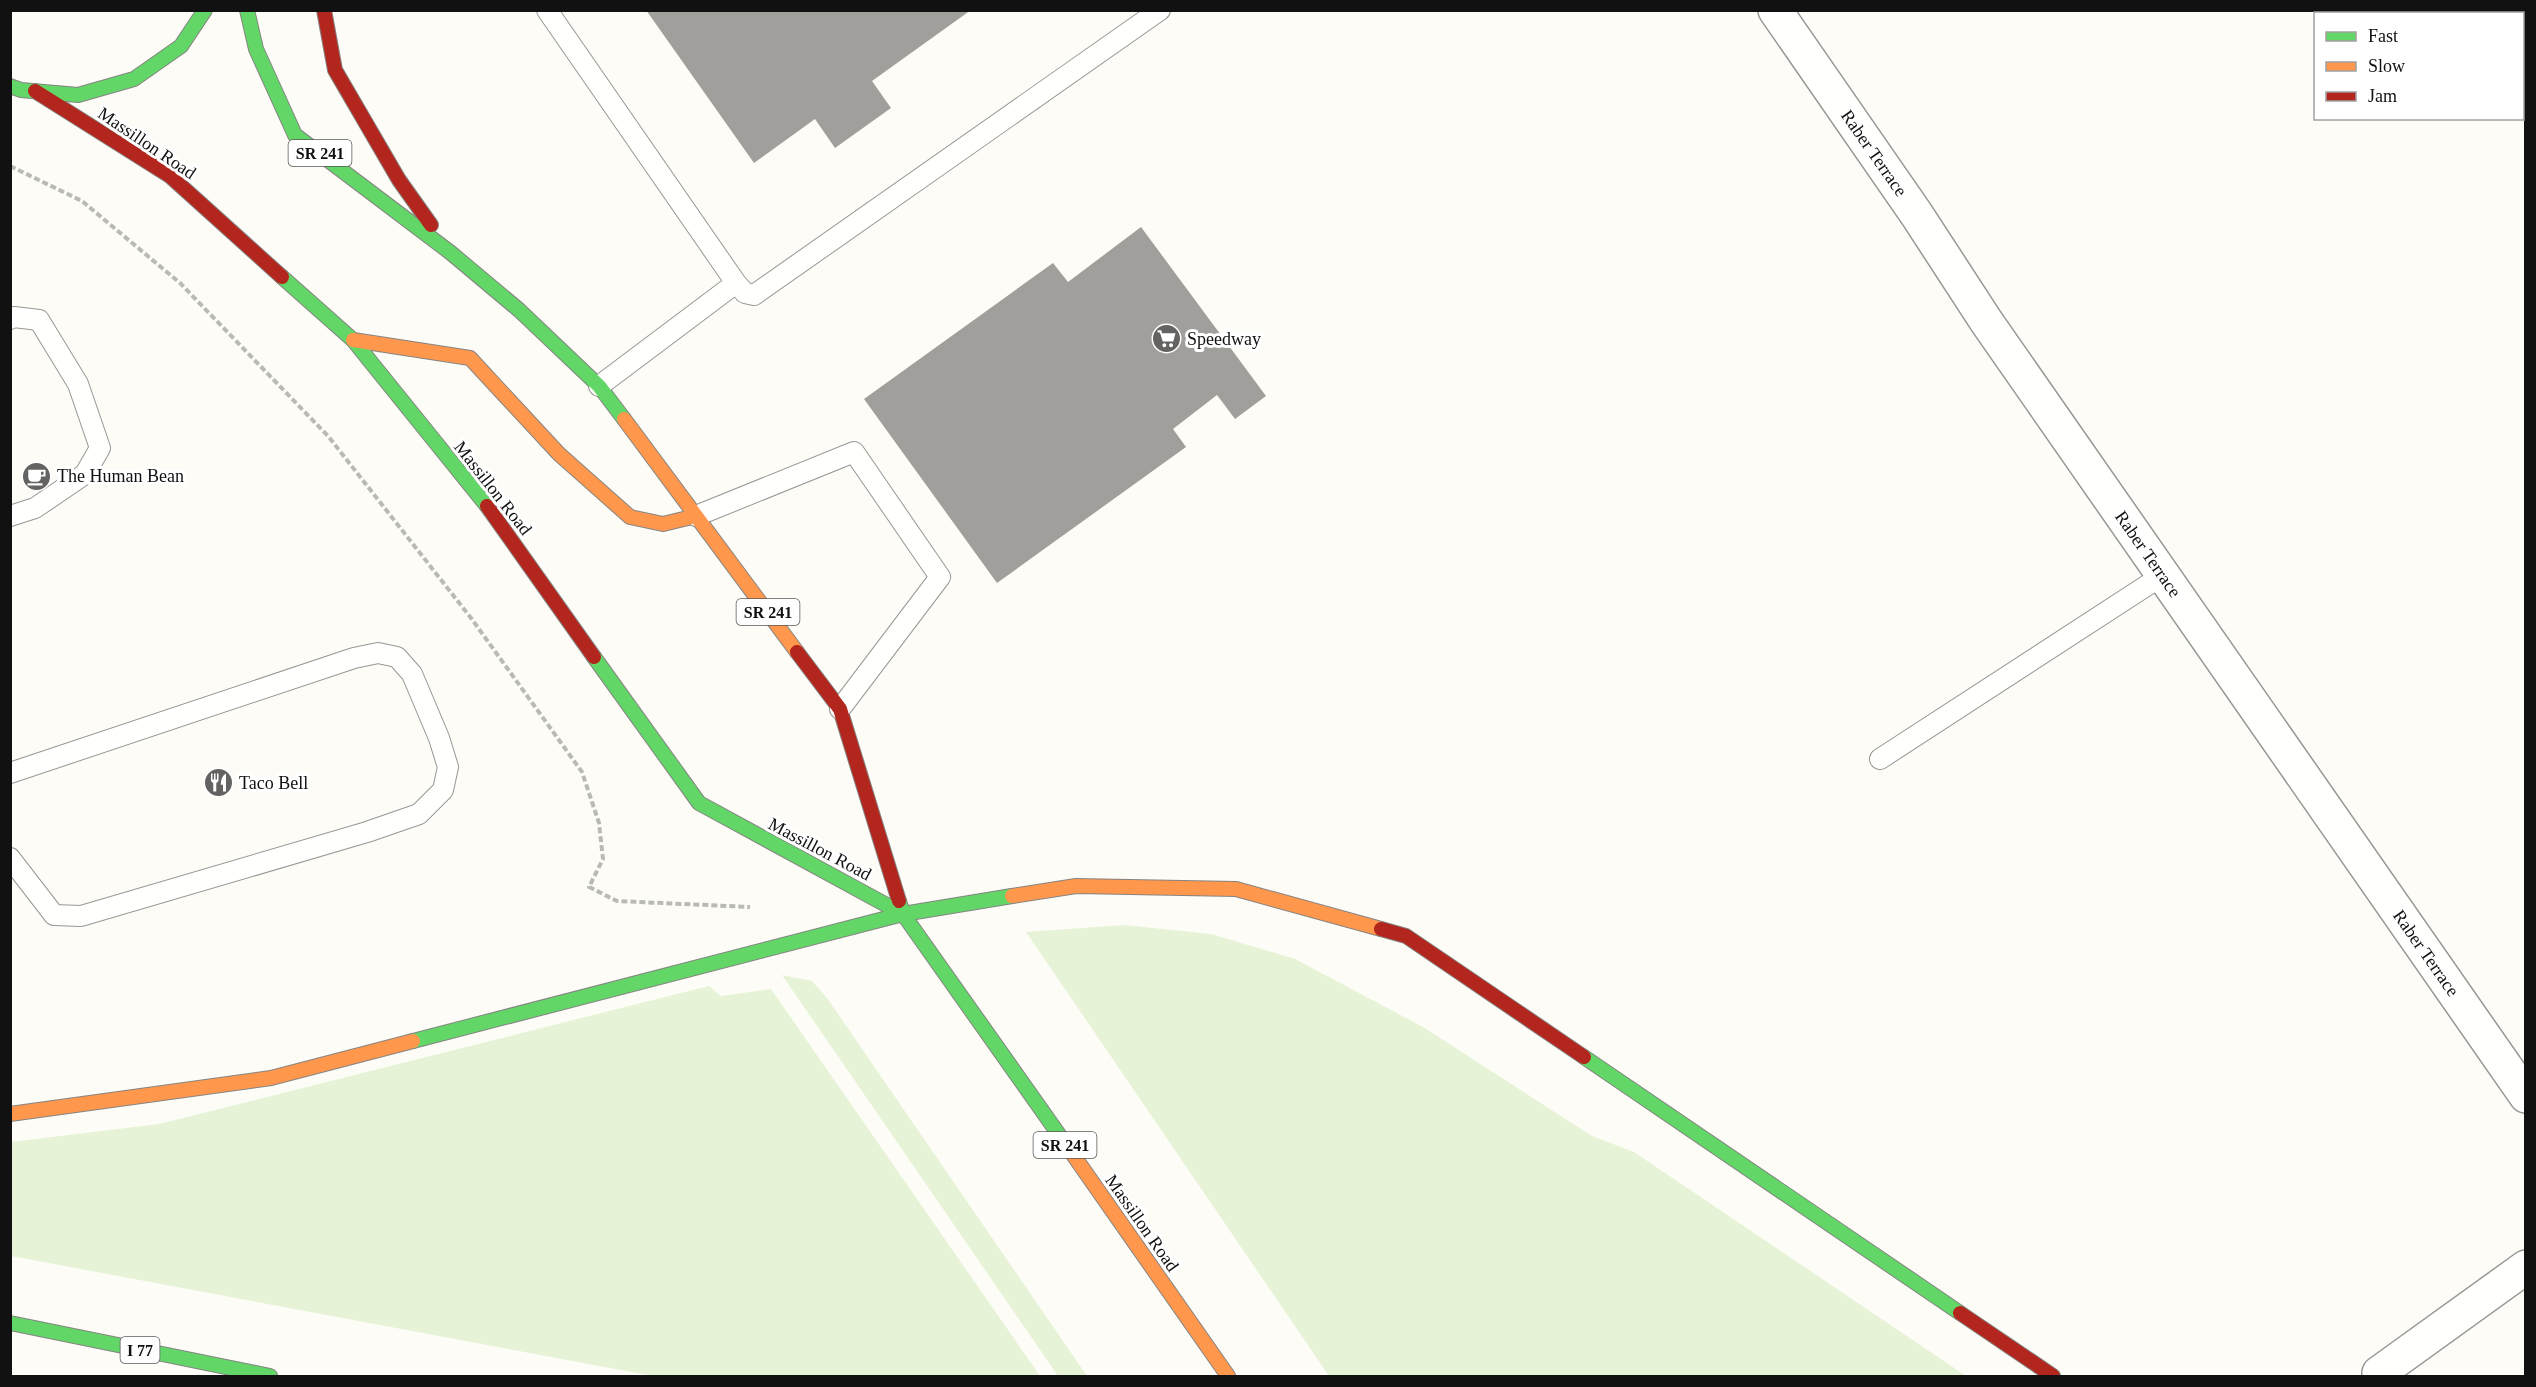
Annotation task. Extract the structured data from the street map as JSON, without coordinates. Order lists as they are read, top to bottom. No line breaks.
{"streets":{"main road":["Massillon Road","SR 241","I 77"],"street":["Raber Terrace"]},"places":{"supermarket":["Speedway"],"cafe":["The Human Bean"],"restaurant":["Taco Bell"]},"legend":["Fast","Slow","Jam"]}
